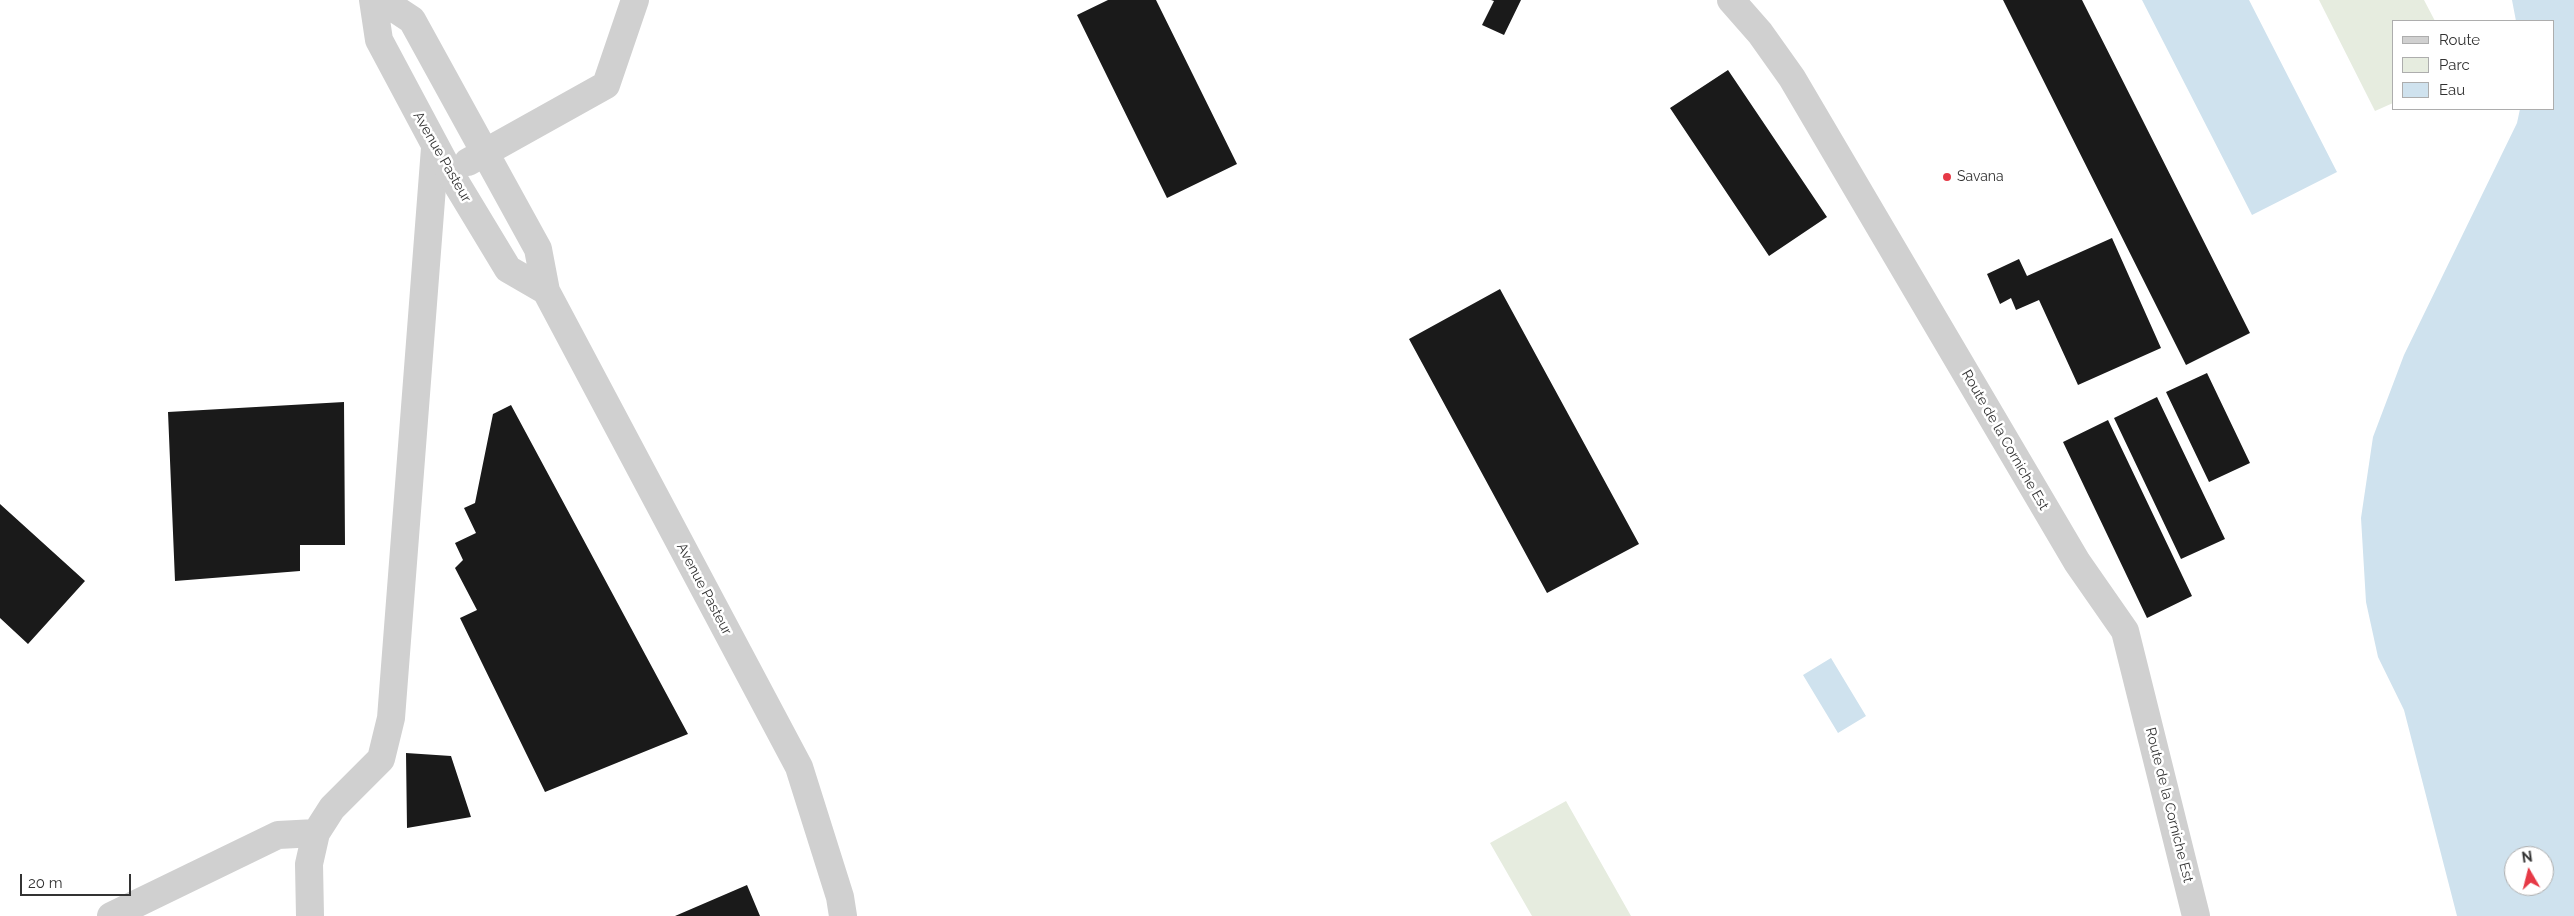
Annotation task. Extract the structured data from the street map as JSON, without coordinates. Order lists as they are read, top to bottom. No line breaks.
{"streets":{"street":["Avenue Pasteur","Route de la Corniche Est"]},"places":["Savana"],"legend":["Route","Parc","Eau"],"scale_bar":"20 m","north":"top"}
